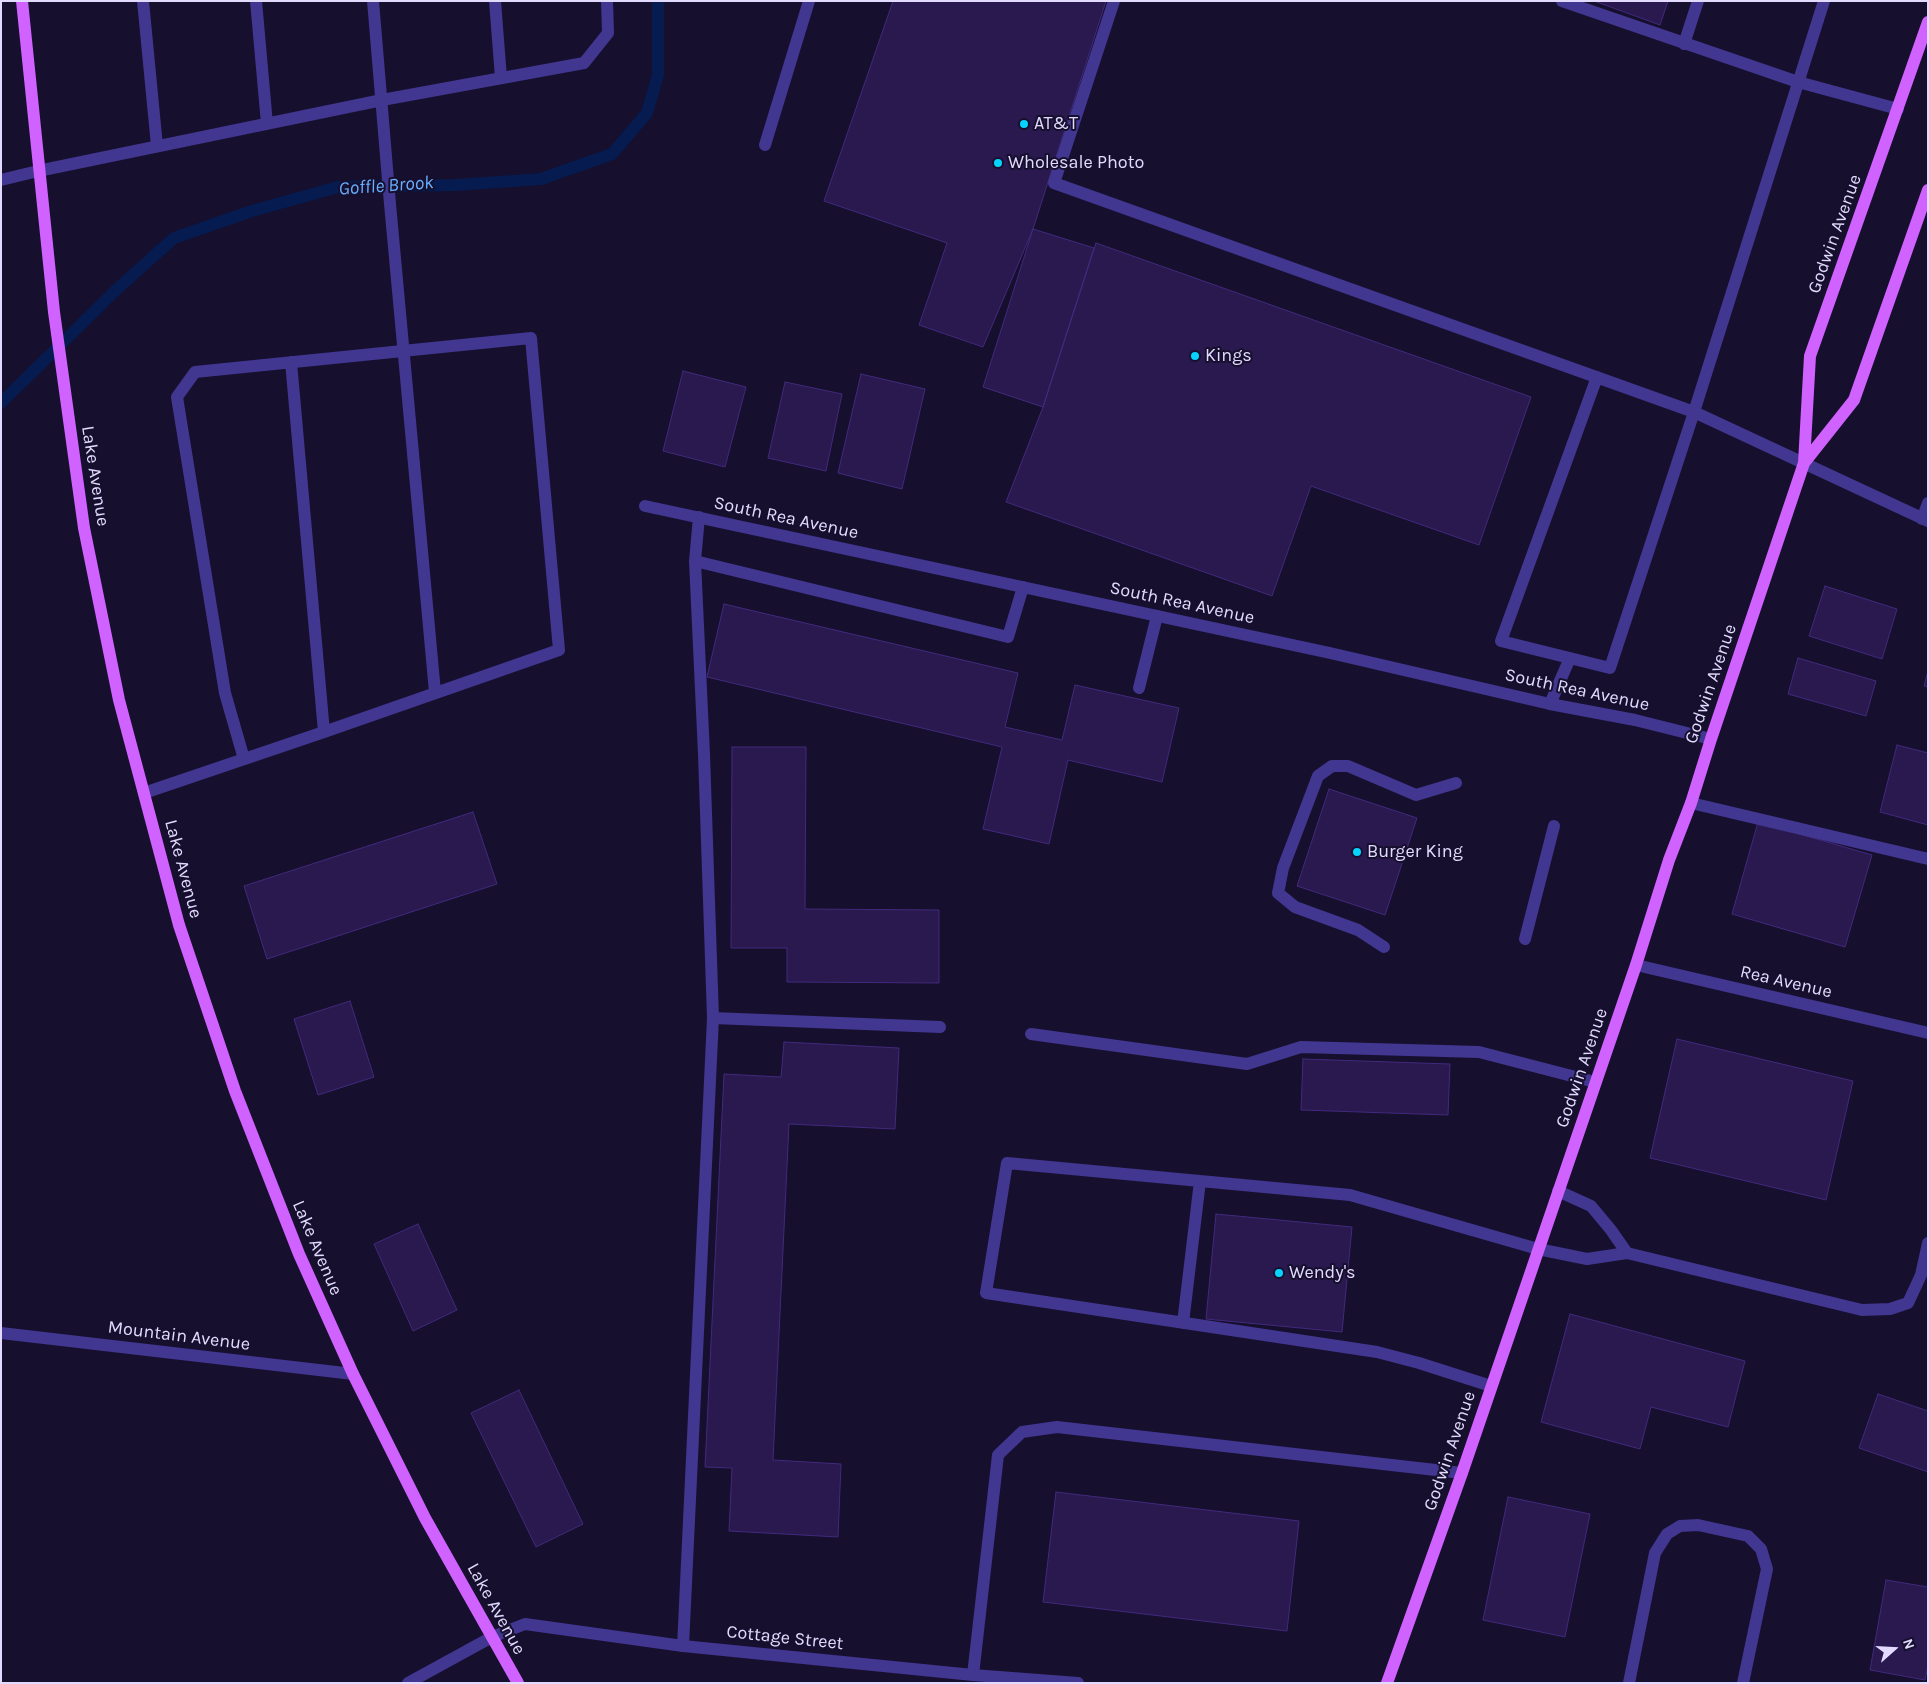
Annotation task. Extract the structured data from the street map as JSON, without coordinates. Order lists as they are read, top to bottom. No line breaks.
{"streets":{"main road":["Godwin Avenue","Lake Avenue"],"street":["South Rea Avenue","Rea Avenue","Mountain Avenue","Cottage Street"]},"crossings":[["Godwin Avenue","South Rea Avenue"],["Godwin Avenue","Rea Avenue"],["Lake Avenue","Mountain Avenue"],["Lake Avenue","Cottage Street"]],"water":["Goffle Brook"],"places":["AT&T","Wholesale Photo","Kings","Burger King","Wendy's"],"north":"right"}
